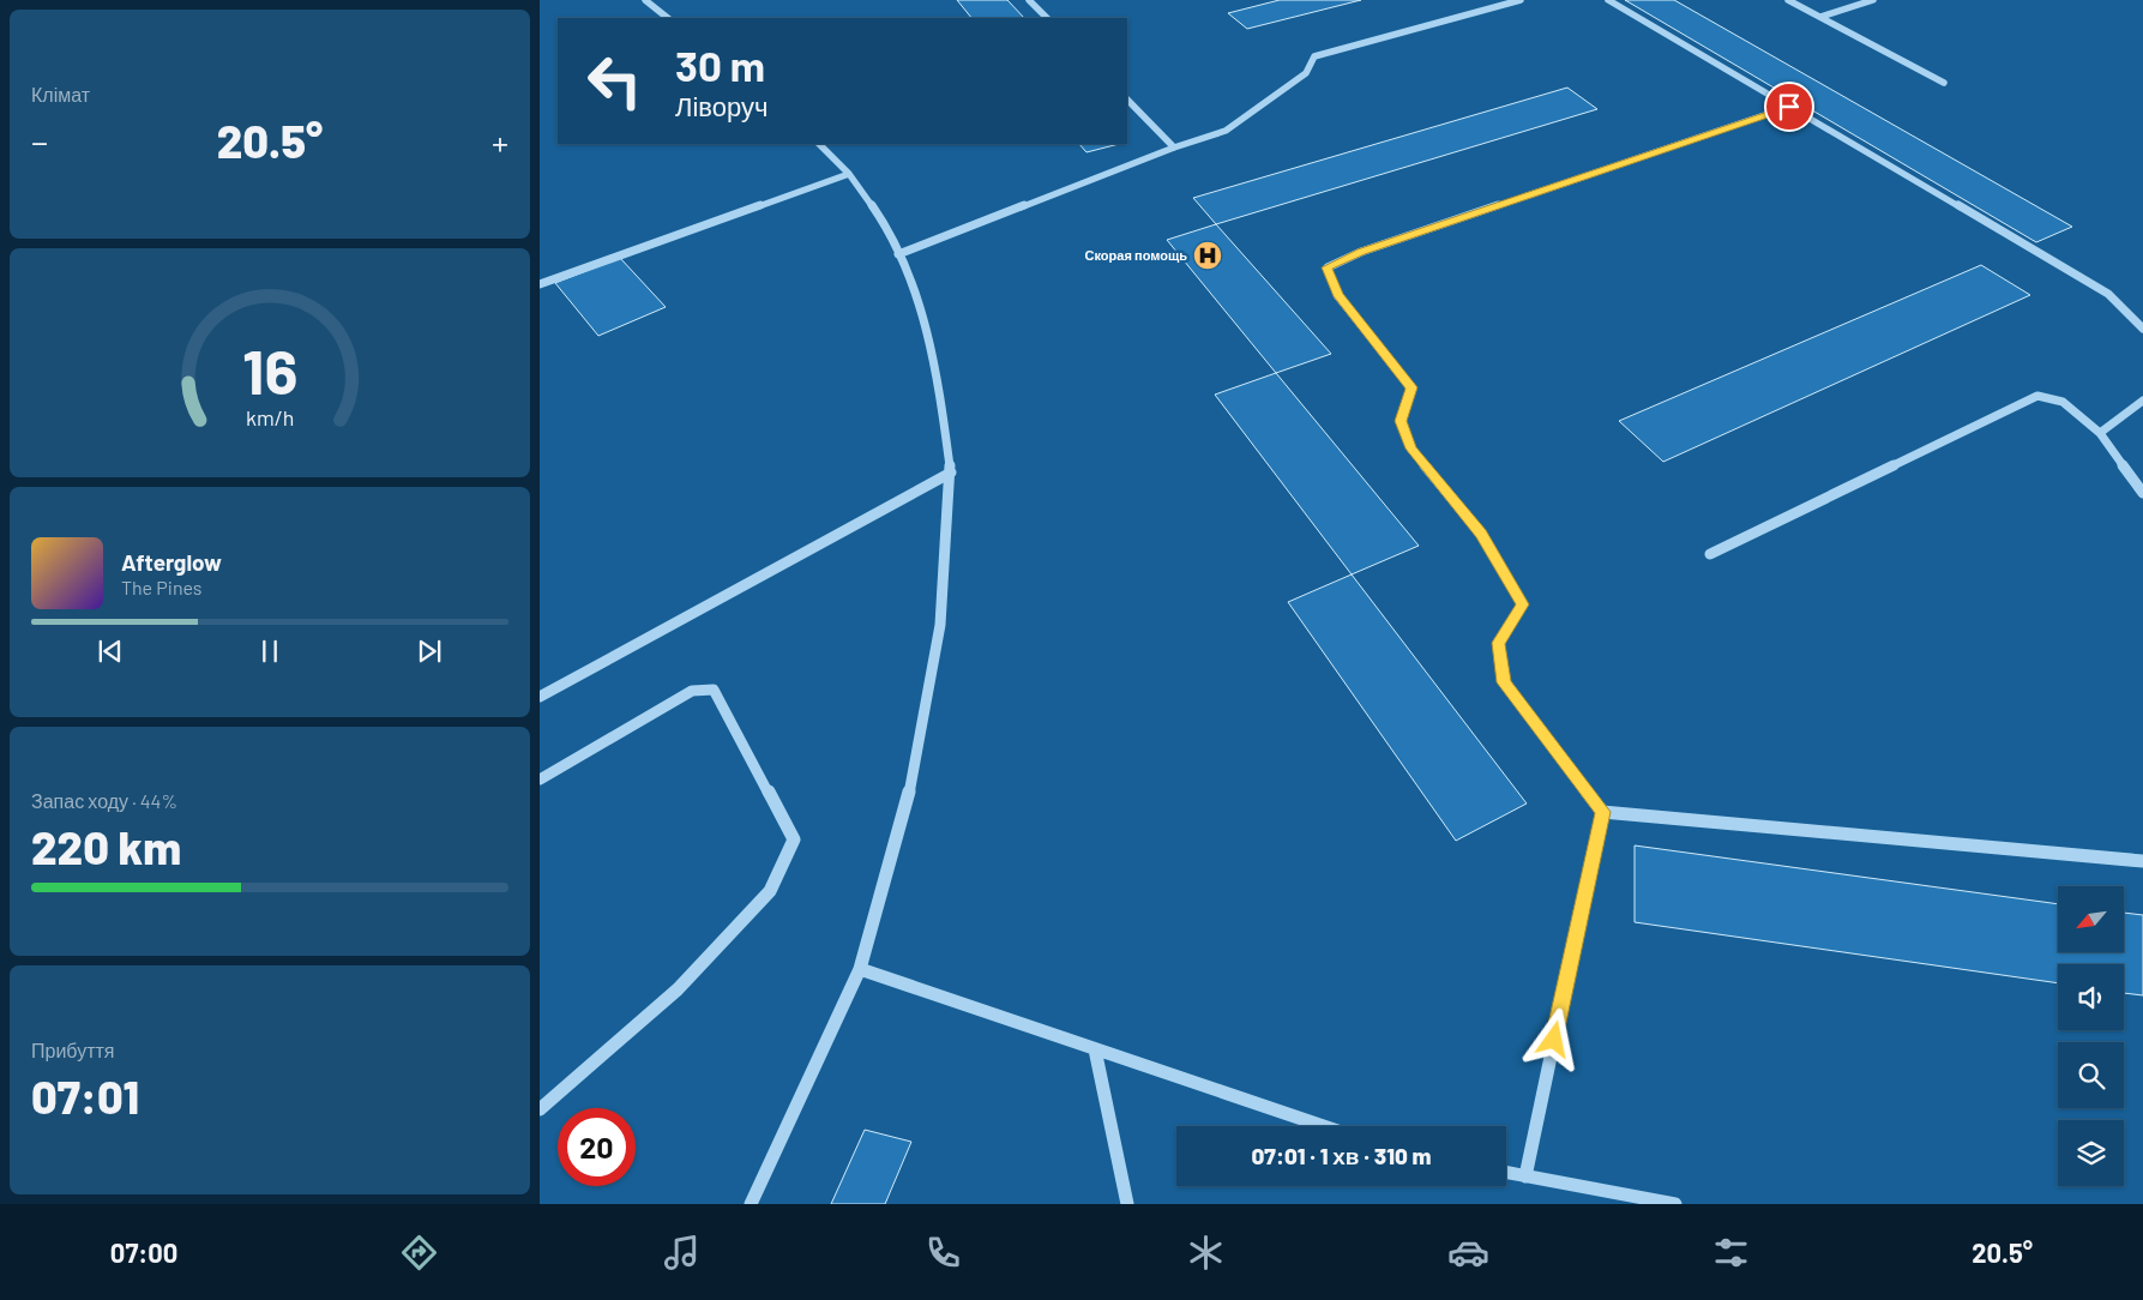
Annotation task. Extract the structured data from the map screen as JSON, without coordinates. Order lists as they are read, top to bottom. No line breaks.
{"places":{"hospital":["Скорая помощь"]},"north":"bottom left","page":{"tile":["Клімат",["Запас ходу · 44%","220 km"],["Прибуття","07:01"]],"turn":["30 m","Ліворуч"],"heat":["−","20.5°","+"],"song":["Afterglow","The Pines"],"limit":"20","trip":"07:01 · 1 хв · 310 m","tabs":["07:00","20.5°"],"gauge":["16","km/h"]}}
